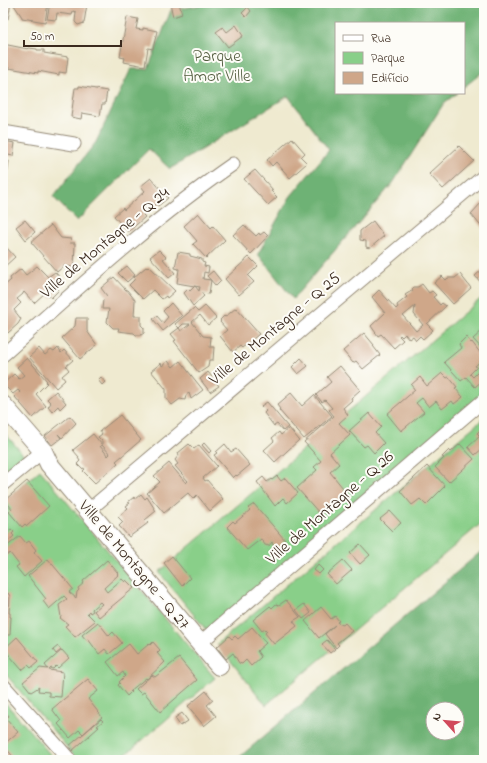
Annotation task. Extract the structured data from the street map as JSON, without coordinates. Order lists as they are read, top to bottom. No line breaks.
{"streets":{"street":["Ville de Montagne - Q 24","Ville de Montagne - Q 25","Ville de Montagne - Q 26","Ville de Montagne - Q 27"]},"crossings":[["Ville de Montagne - Q 25","Ville de Montagne - Q 27"],["Ville de Montagne - Q 26","Ville de Montagne - Q 27"]],"parks":["Parque Amor Ville"],"legend":["Rua","Parque","Edifício"],"scale_bar":"50 m","north":"top left"}
